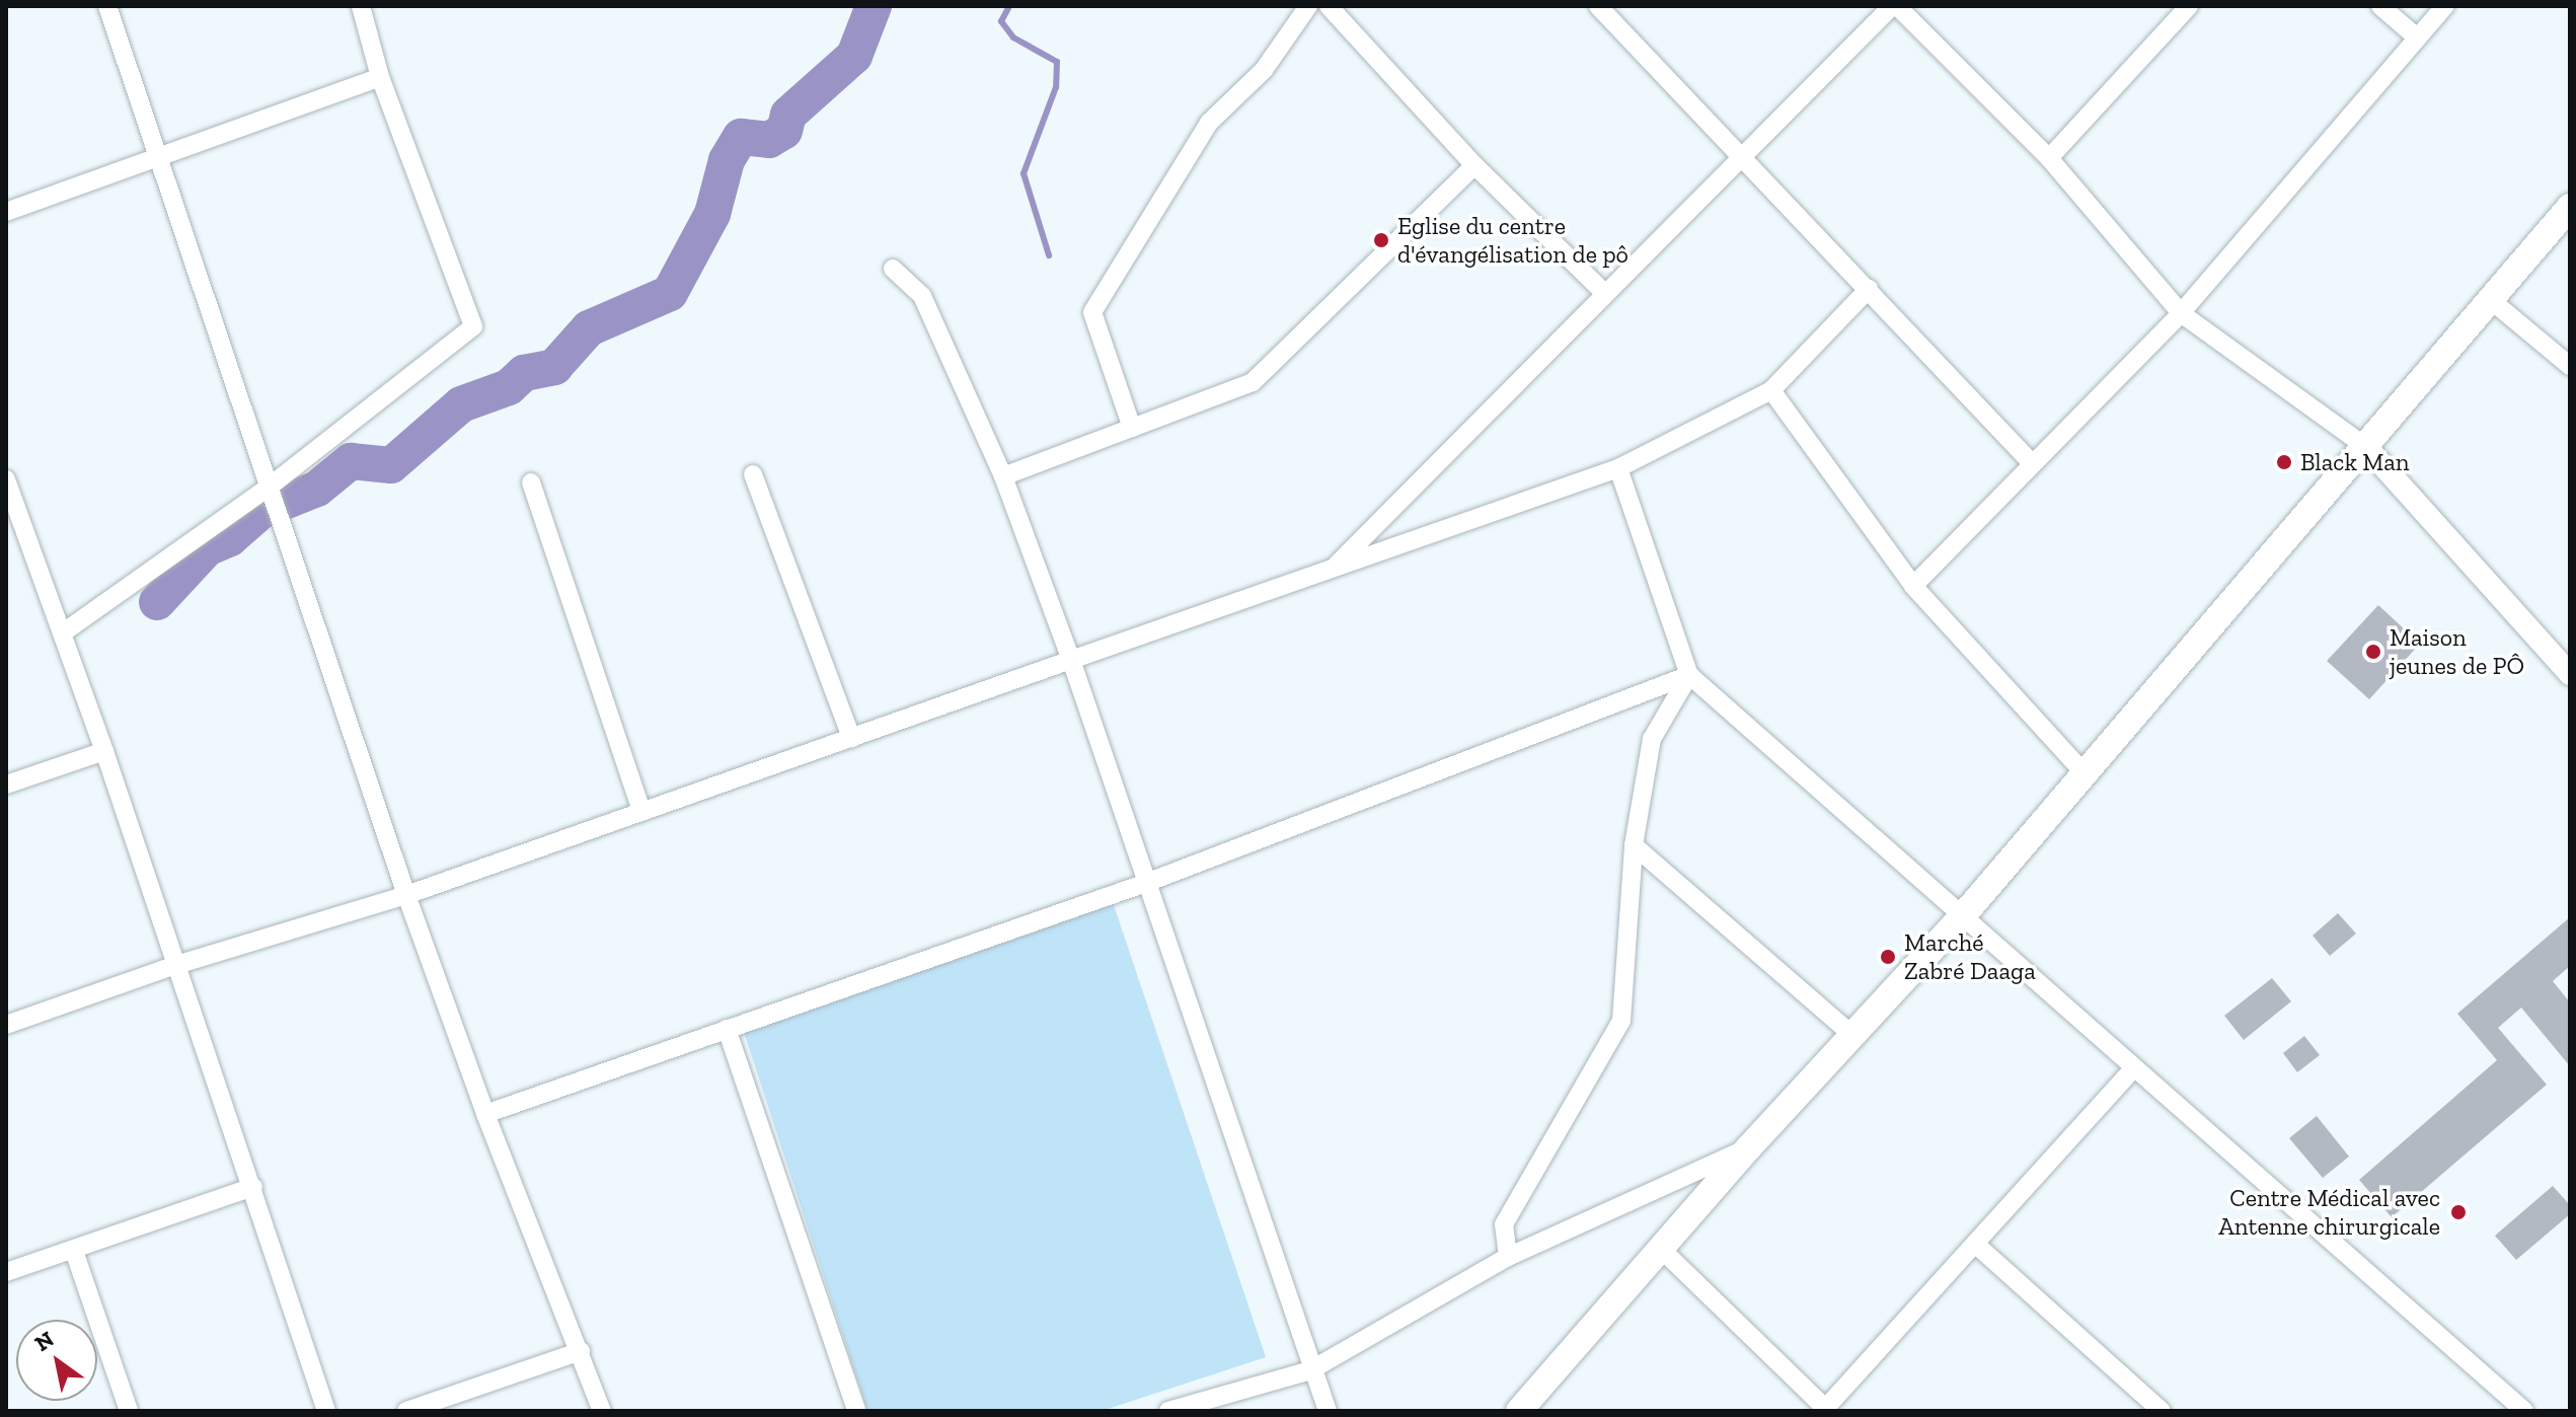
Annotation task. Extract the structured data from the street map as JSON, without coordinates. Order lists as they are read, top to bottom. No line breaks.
{"places":["Eglise du centre d'évangélisation de pô","Black Man","Maison jeunes de PÔ","Marché Zabré Daaga","Centre Médical avec Antenne chirurgicale"],"north":"top left"}
